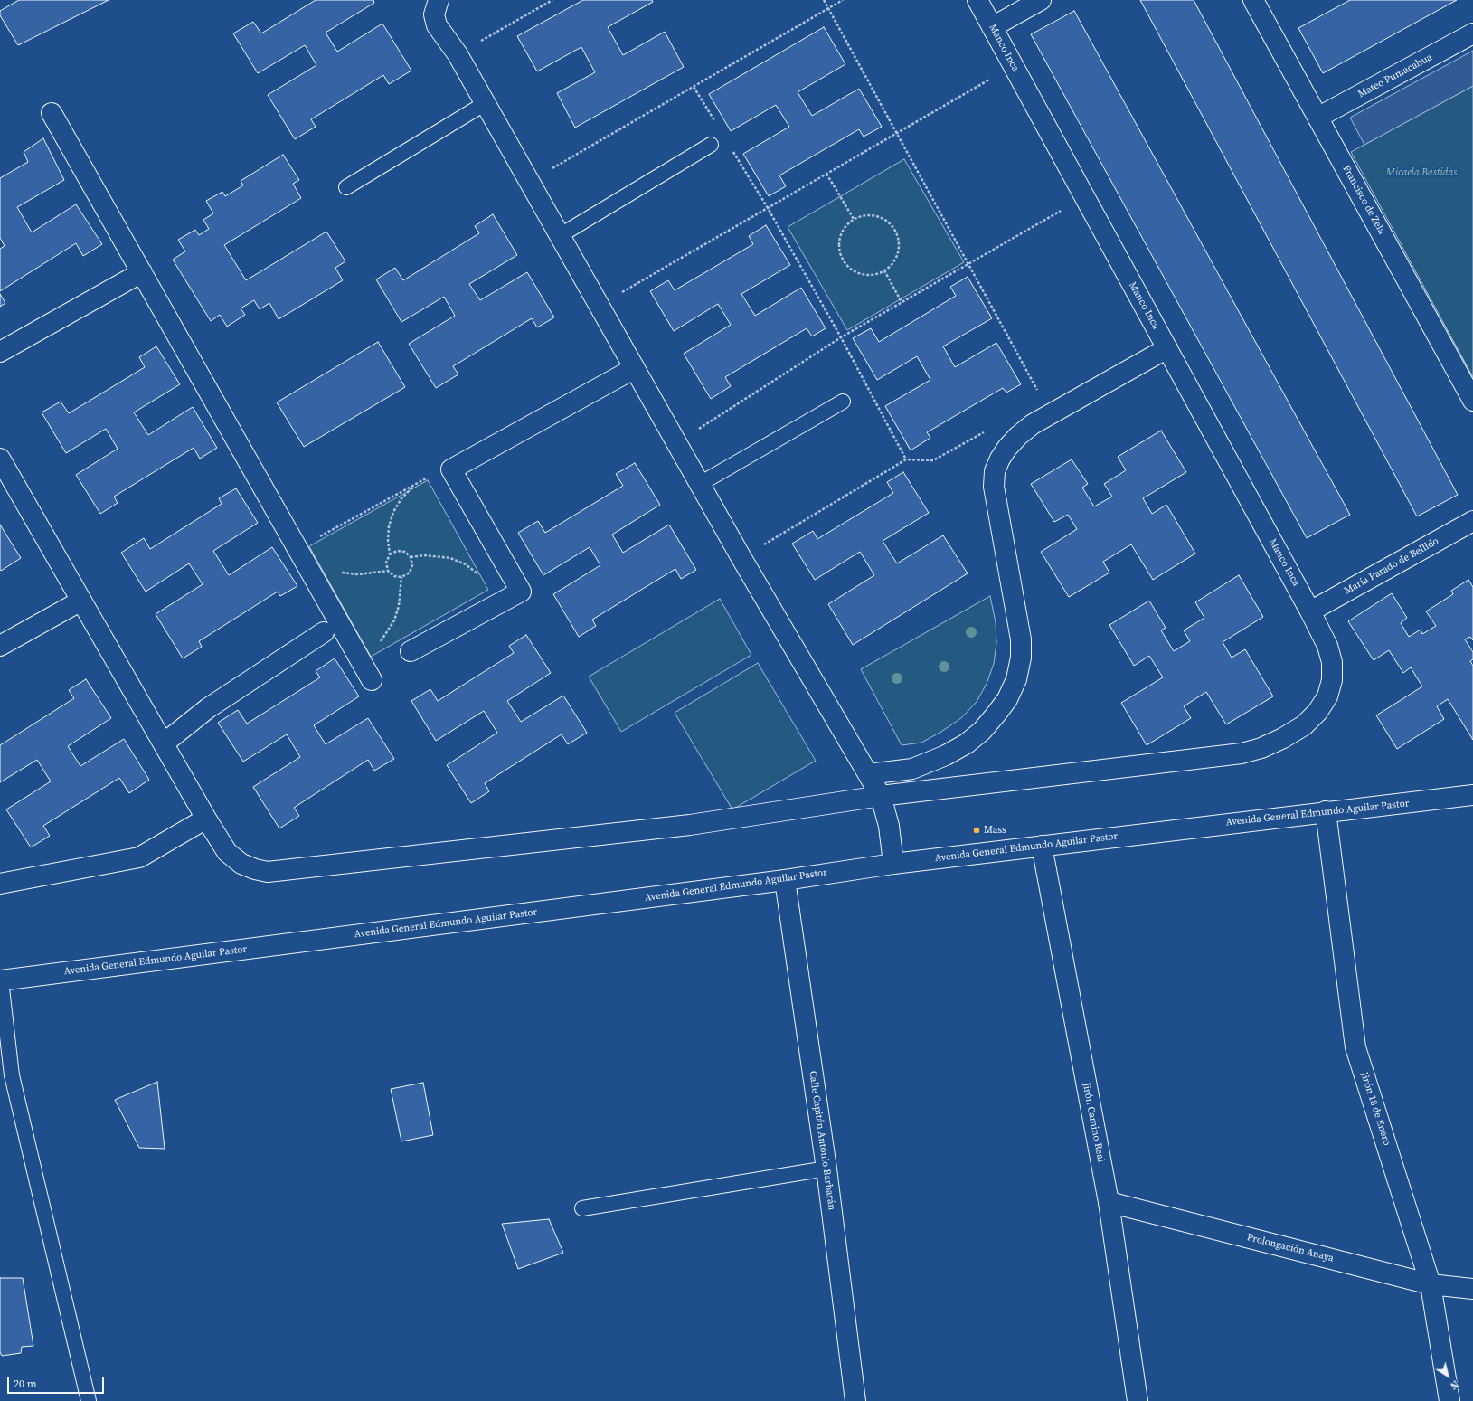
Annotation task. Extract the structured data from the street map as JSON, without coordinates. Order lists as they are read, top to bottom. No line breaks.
{"streets":{"street":["Manco Inca","Mateo Pumacahua","Francisco de Zela","María Parado de Bellido","Avenida General Edmundo Aguilar Pastor","Jirón 18 de Enero","Jirón Camino Real","Calle Capitán Antonio Barbarán","Prolongación Anaya"]},"crossings":[["Manco Inca","María Parado de Bellido"],["Mateo Pumacahua","Francisco de Zela"],["Avenida General Edmundo Aguilar Pastor","Jirón 18 de Enero"],["Avenida General Edmundo Aguilar Pastor","Jirón Camino Real"],["Avenida General Edmundo Aguilar Pastor","Calle Capitán Antonio Barbarán"],["Jirón 18 de Enero","Prolongación Anaya"],["Jirón Camino Real","Prolongación Anaya"]],"parks":["Micaela Bastidas"],"places":["Mass"],"scale_bar":"20 m","north":"bottom right"}
